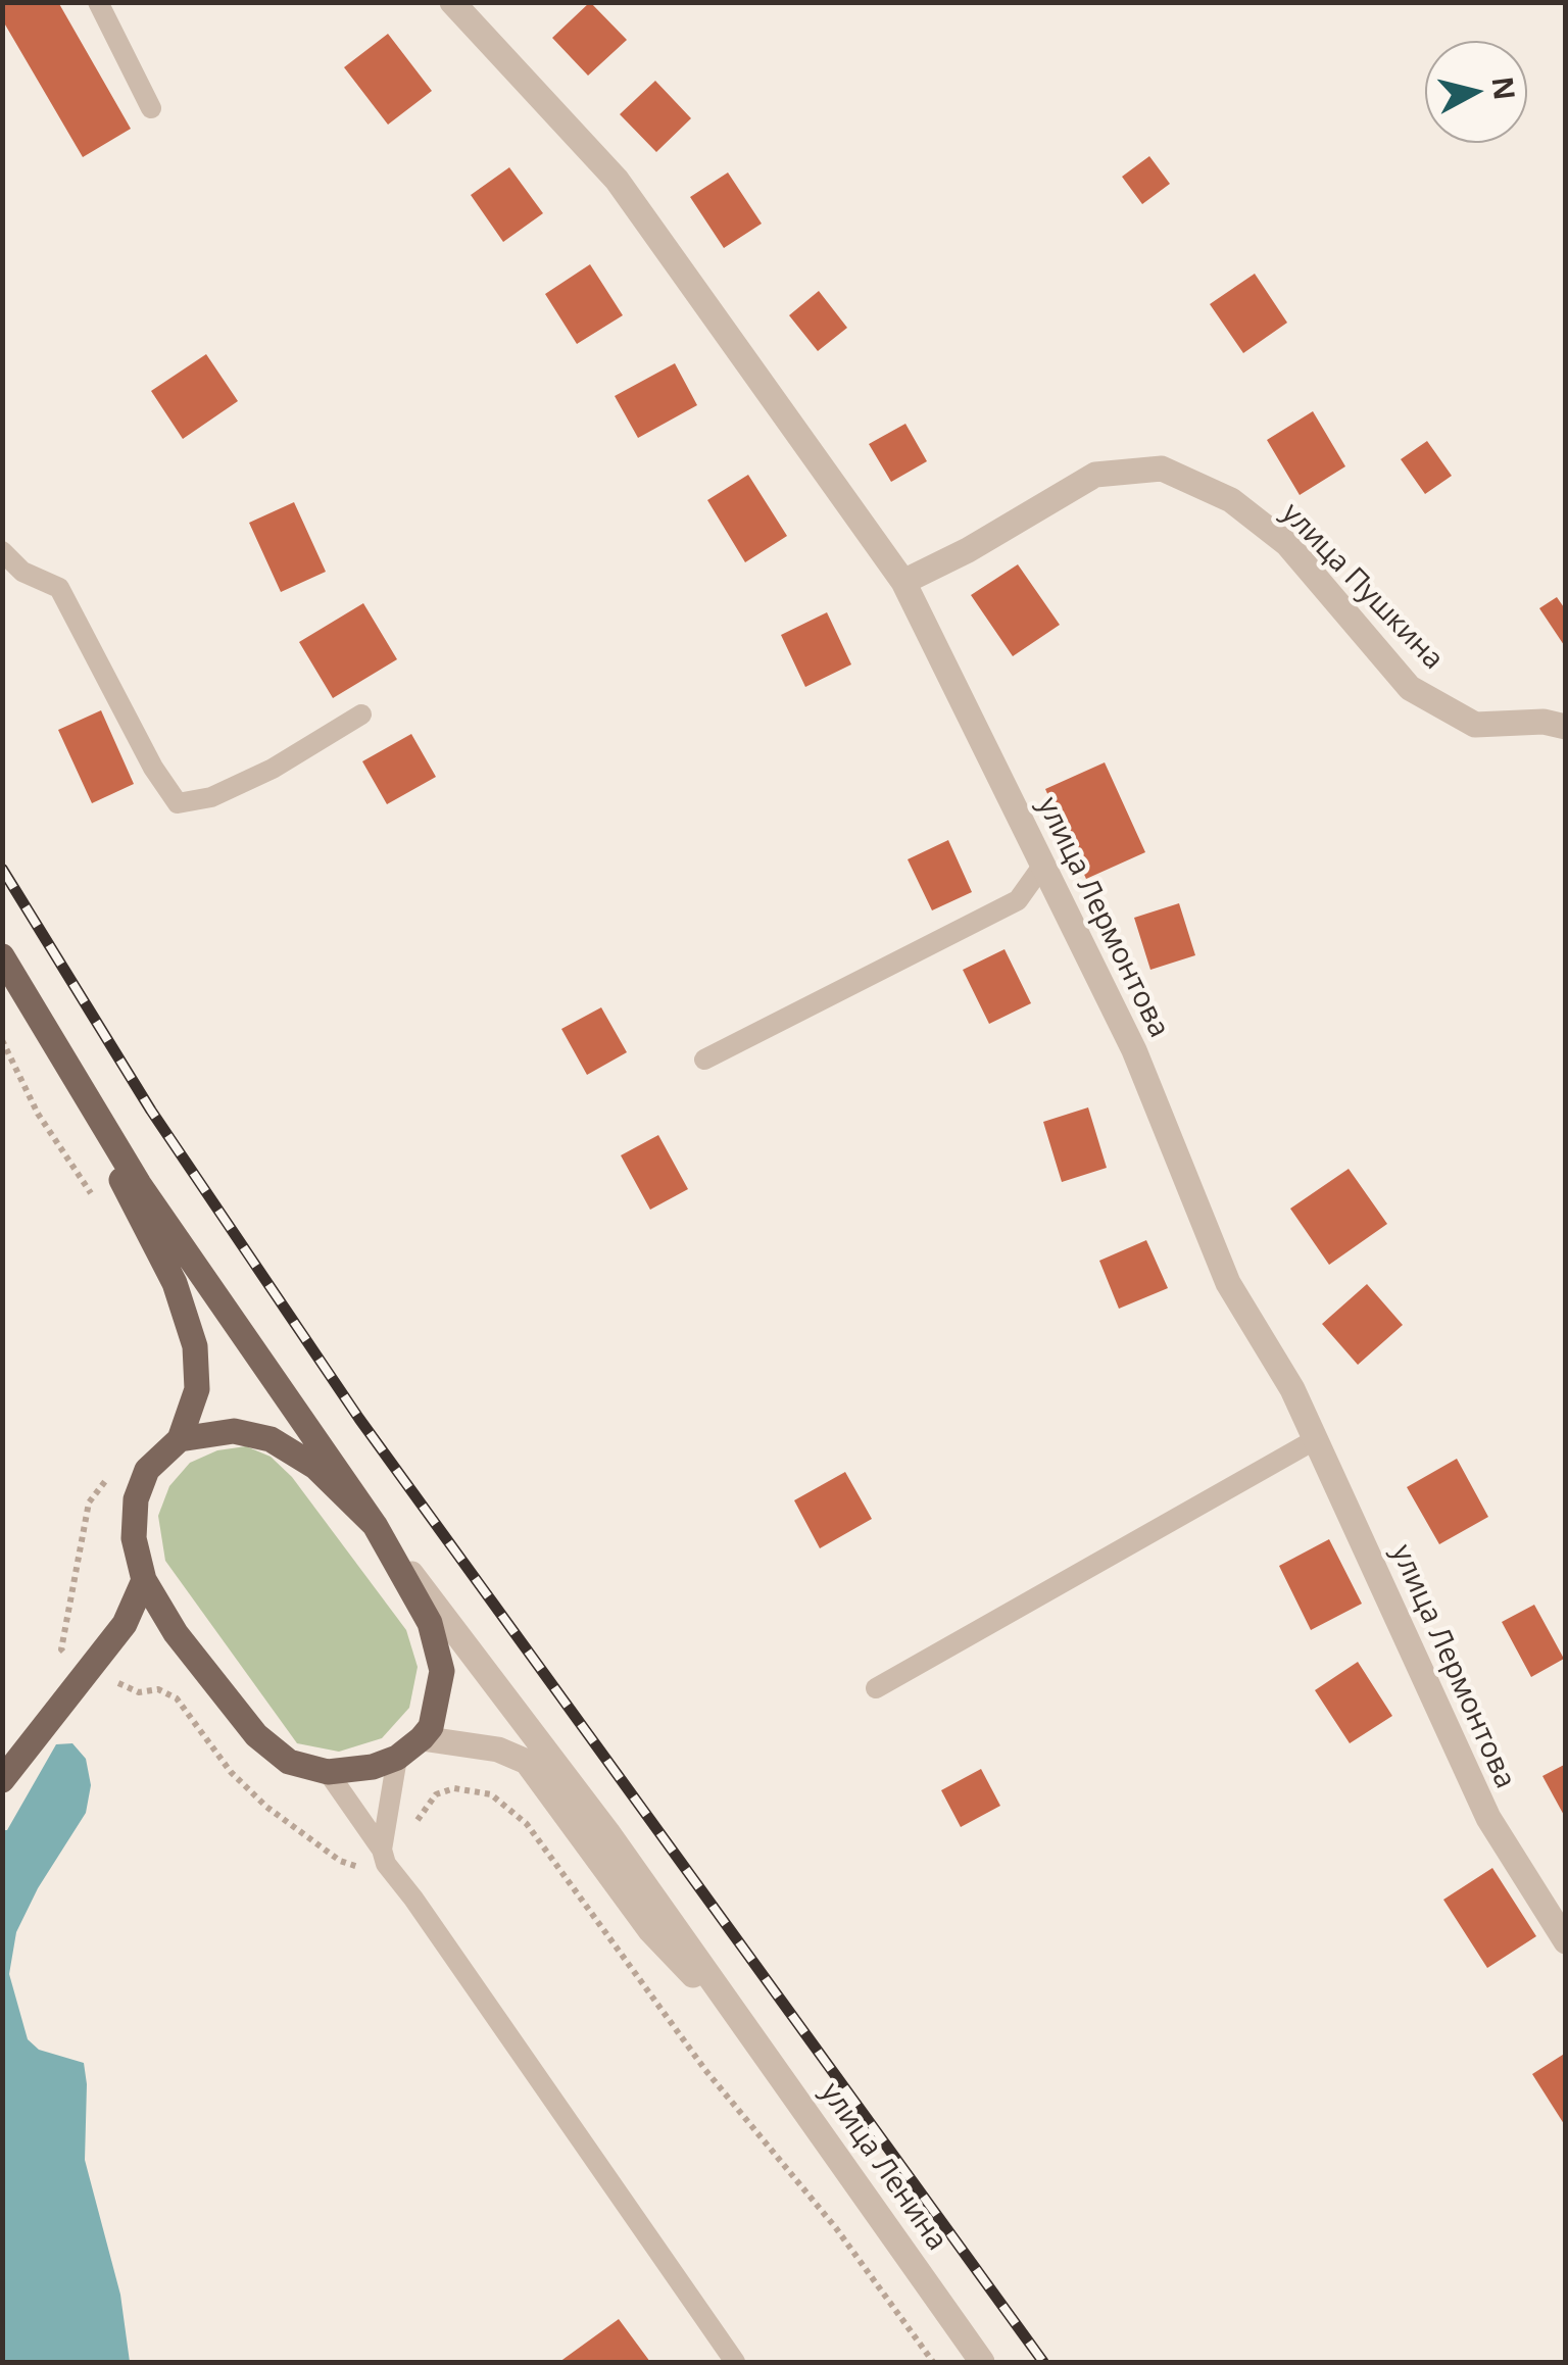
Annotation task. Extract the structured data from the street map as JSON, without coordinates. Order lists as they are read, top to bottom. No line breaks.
{"streets":{"street":["улица Пушкина","улица Лермонтова","улица Ленина"]},"crossings":[["улица Пушкина","улица Лермонтова"]],"north":"right"}
